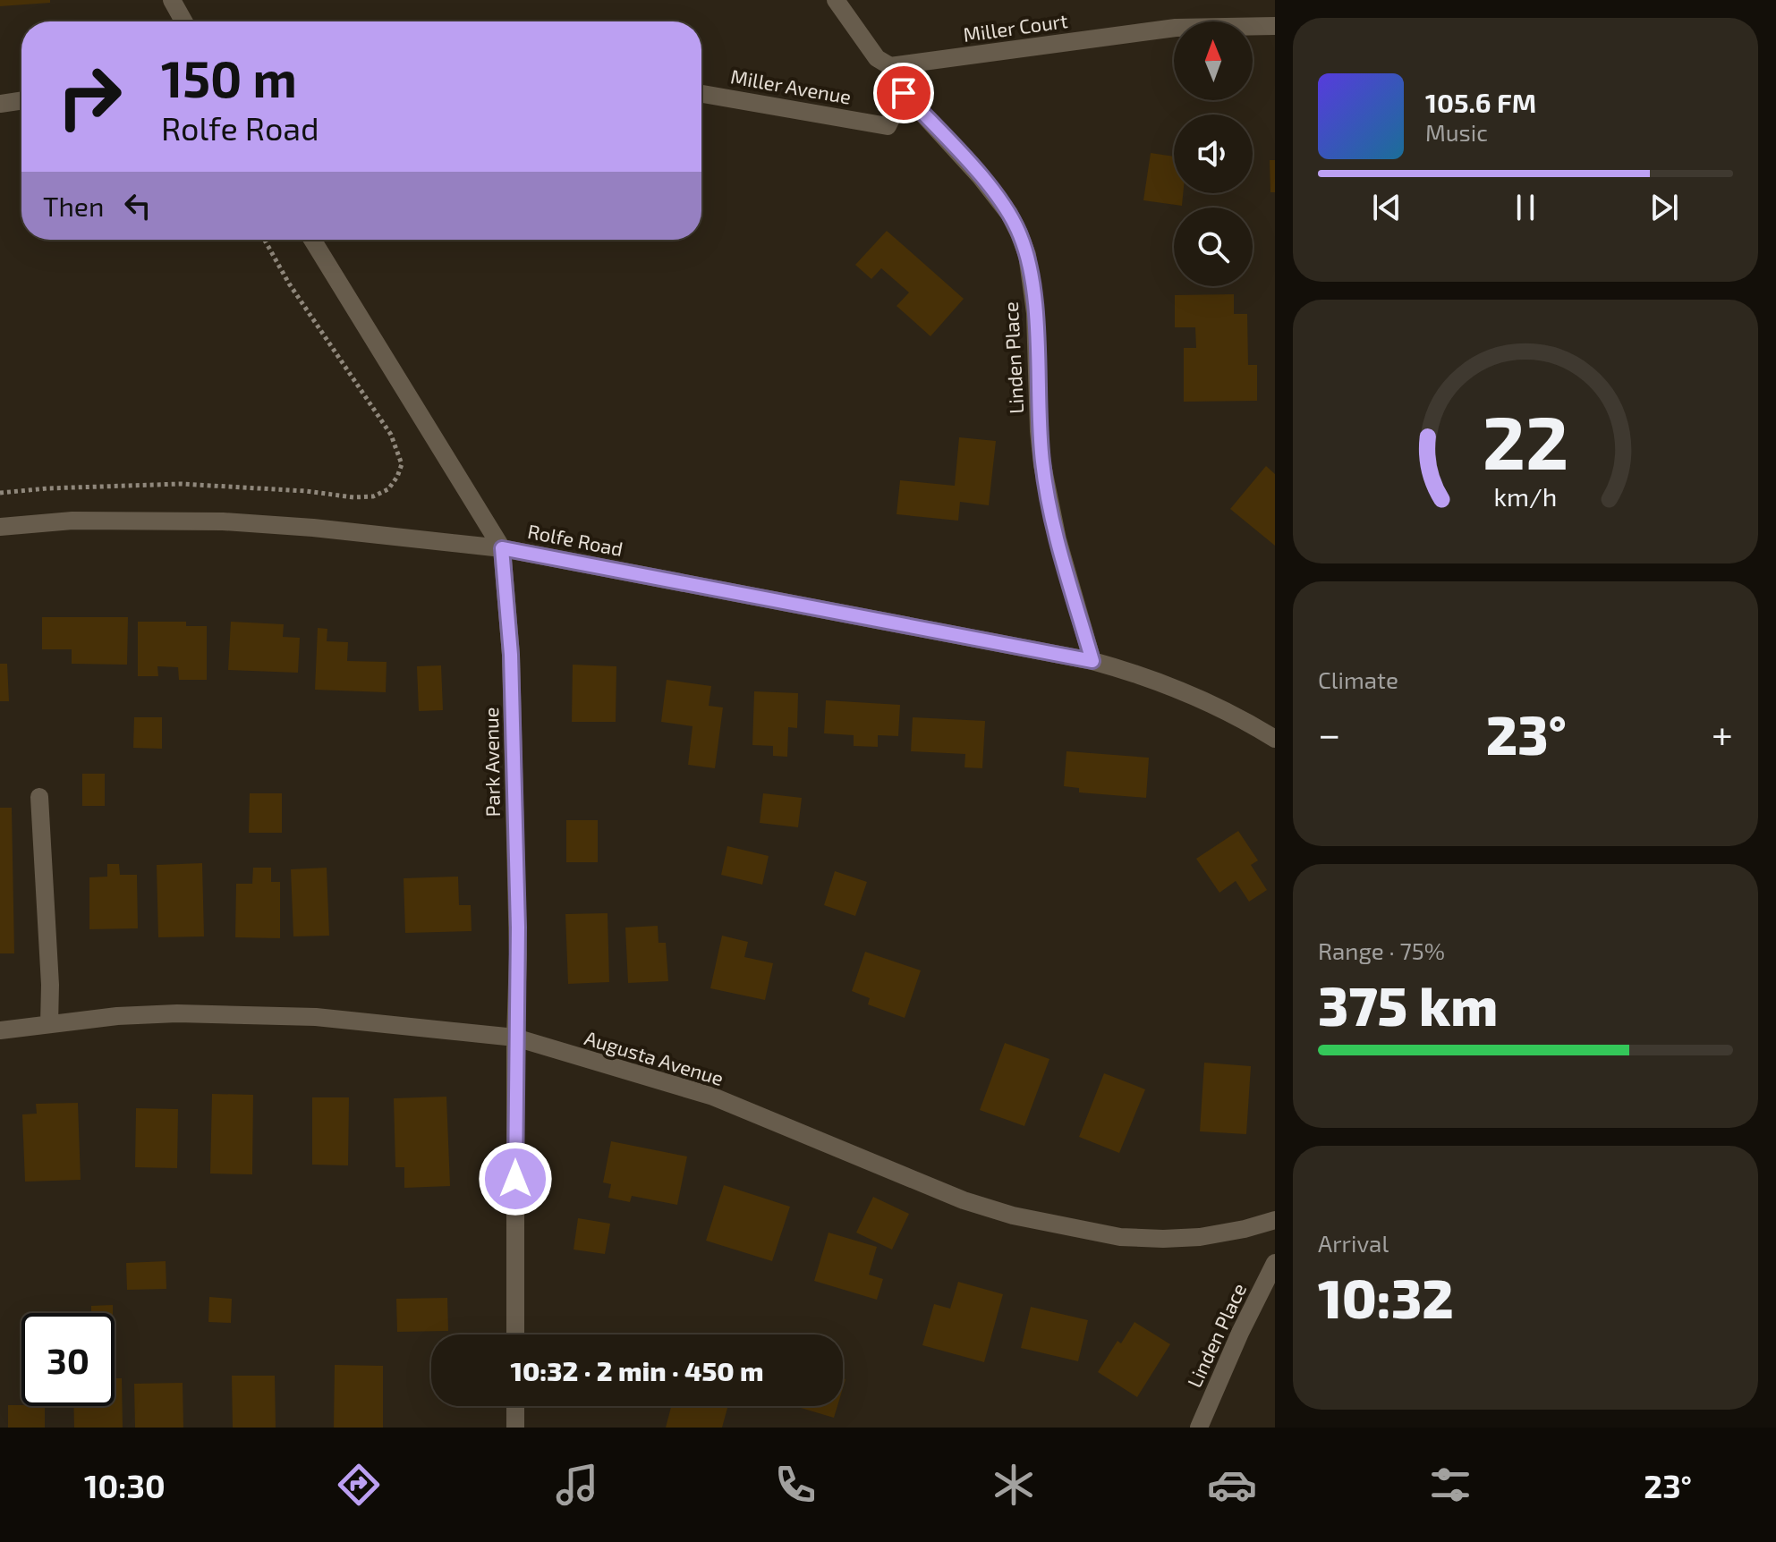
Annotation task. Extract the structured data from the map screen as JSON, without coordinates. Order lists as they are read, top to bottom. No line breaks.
{"streets":{"street":["Miller Court","Miller Avenue","Linden Place","Rolfe Road","Park Avenue","Augusta Avenue"]},"crossings":[["Miller Court","Linden Place"],["Miller Avenue","Linden Place"],["Linden Place","Rolfe Road"],["Rolfe Road","Park Avenue"],["Park Avenue","Augusta Avenue"]],"north":"top","page":{"turn":["150 m","Rolfe Road"],"song":["105.6 FM","Music"],"then":"Then","tile":["Climate",["Range · 75%","375 km"],["Arrival","10:32"]],"heat":["−","23°","+"],"limit":"30","trip":"10:32 · 2 min · 450 m","tabs":["10:30","23°"],"gauge":["22","km/h"]}}
